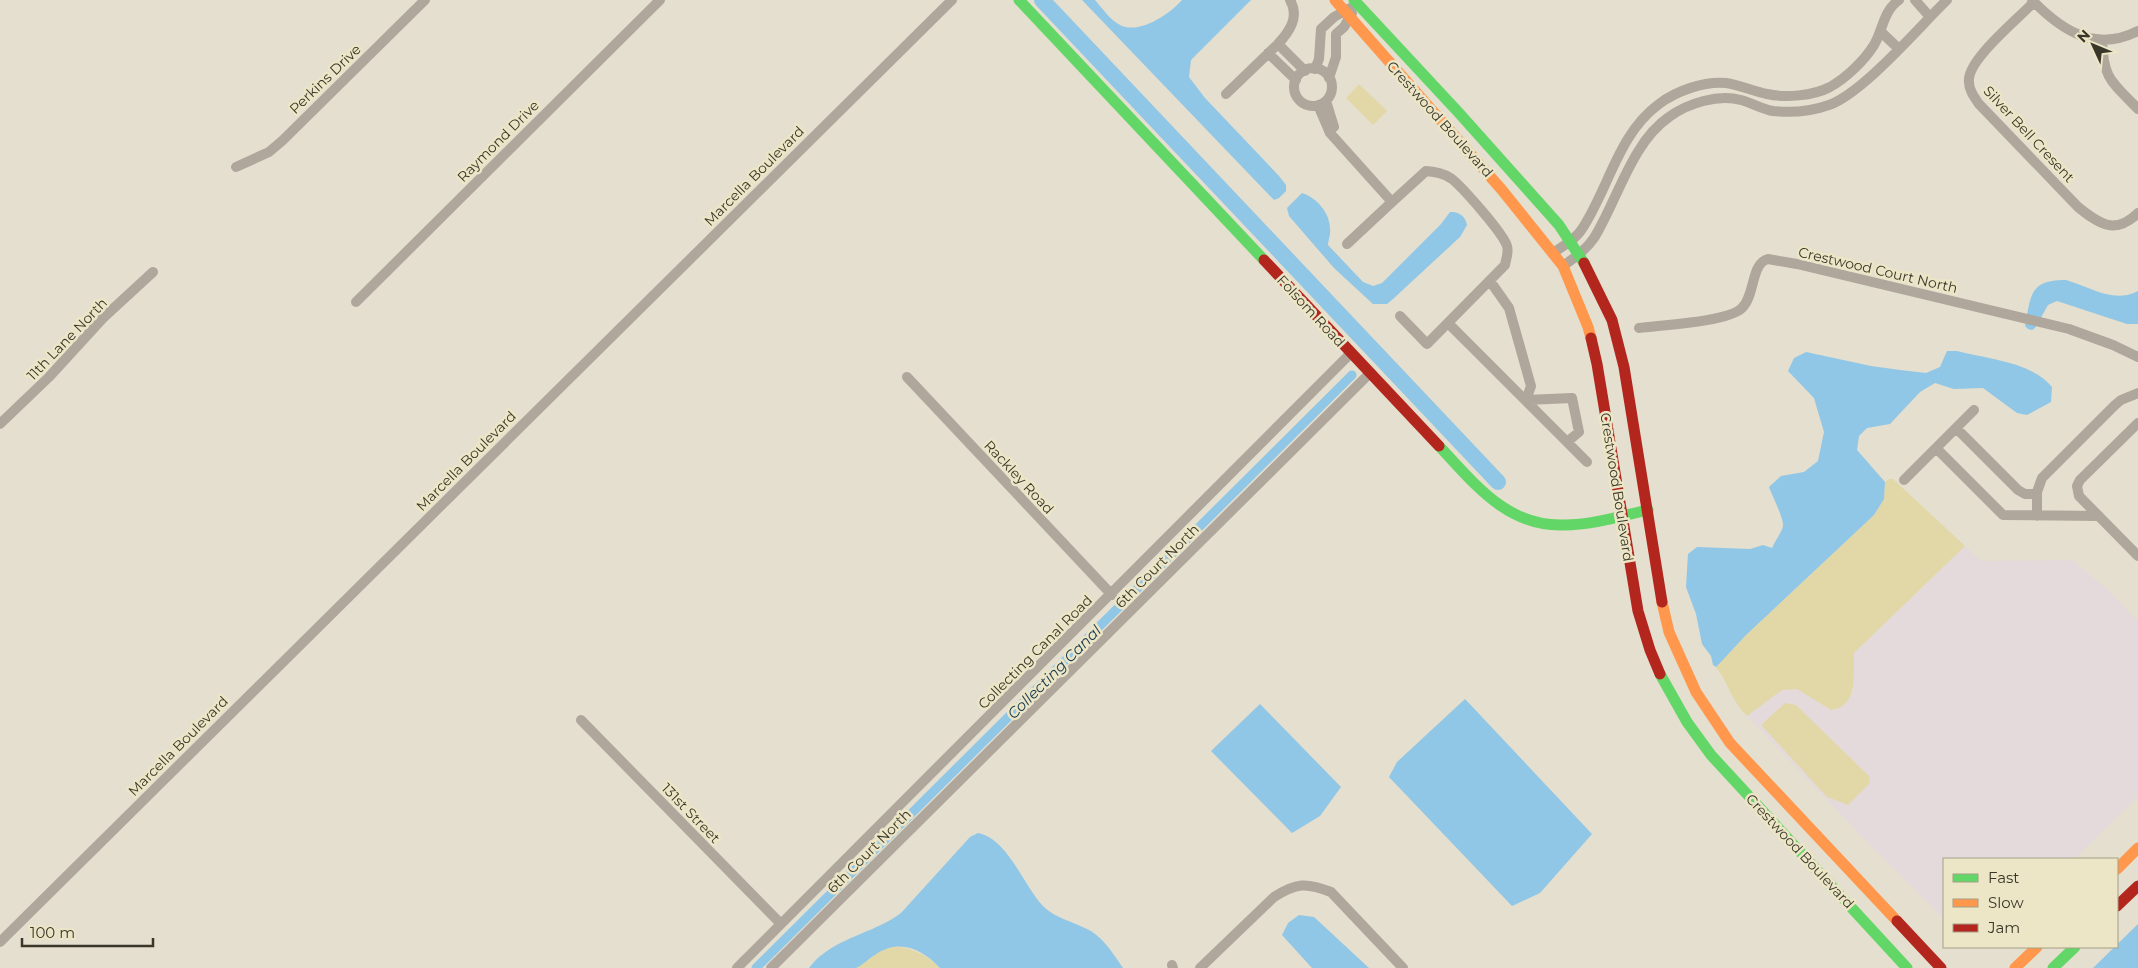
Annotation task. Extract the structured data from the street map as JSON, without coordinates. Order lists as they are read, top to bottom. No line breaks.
{"streets":{"main road":["Crestwood Boulevard","Folsom Road"],"street":["Perkins Drive","Silver Bell Cresent","Raymond Drive","Marcella Boulevard","Crestwood Court North","11th Lane North","Rackley Road","6th Court North","Collecting Canal Road","131st Street"]},"crossings":[["Crestwood Boulevard","Folsom Road"],["Folsom Road","6th Court North"],["Folsom Road","Collecting Canal Road"],["Rackley Road","Collecting Canal Road"],["Collecting Canal Road","131st Street"]],"water":["Collecting Canal"],"legend":["Fast","Slow","Jam"],"scale_bar":"100 m","north":"top left"}
